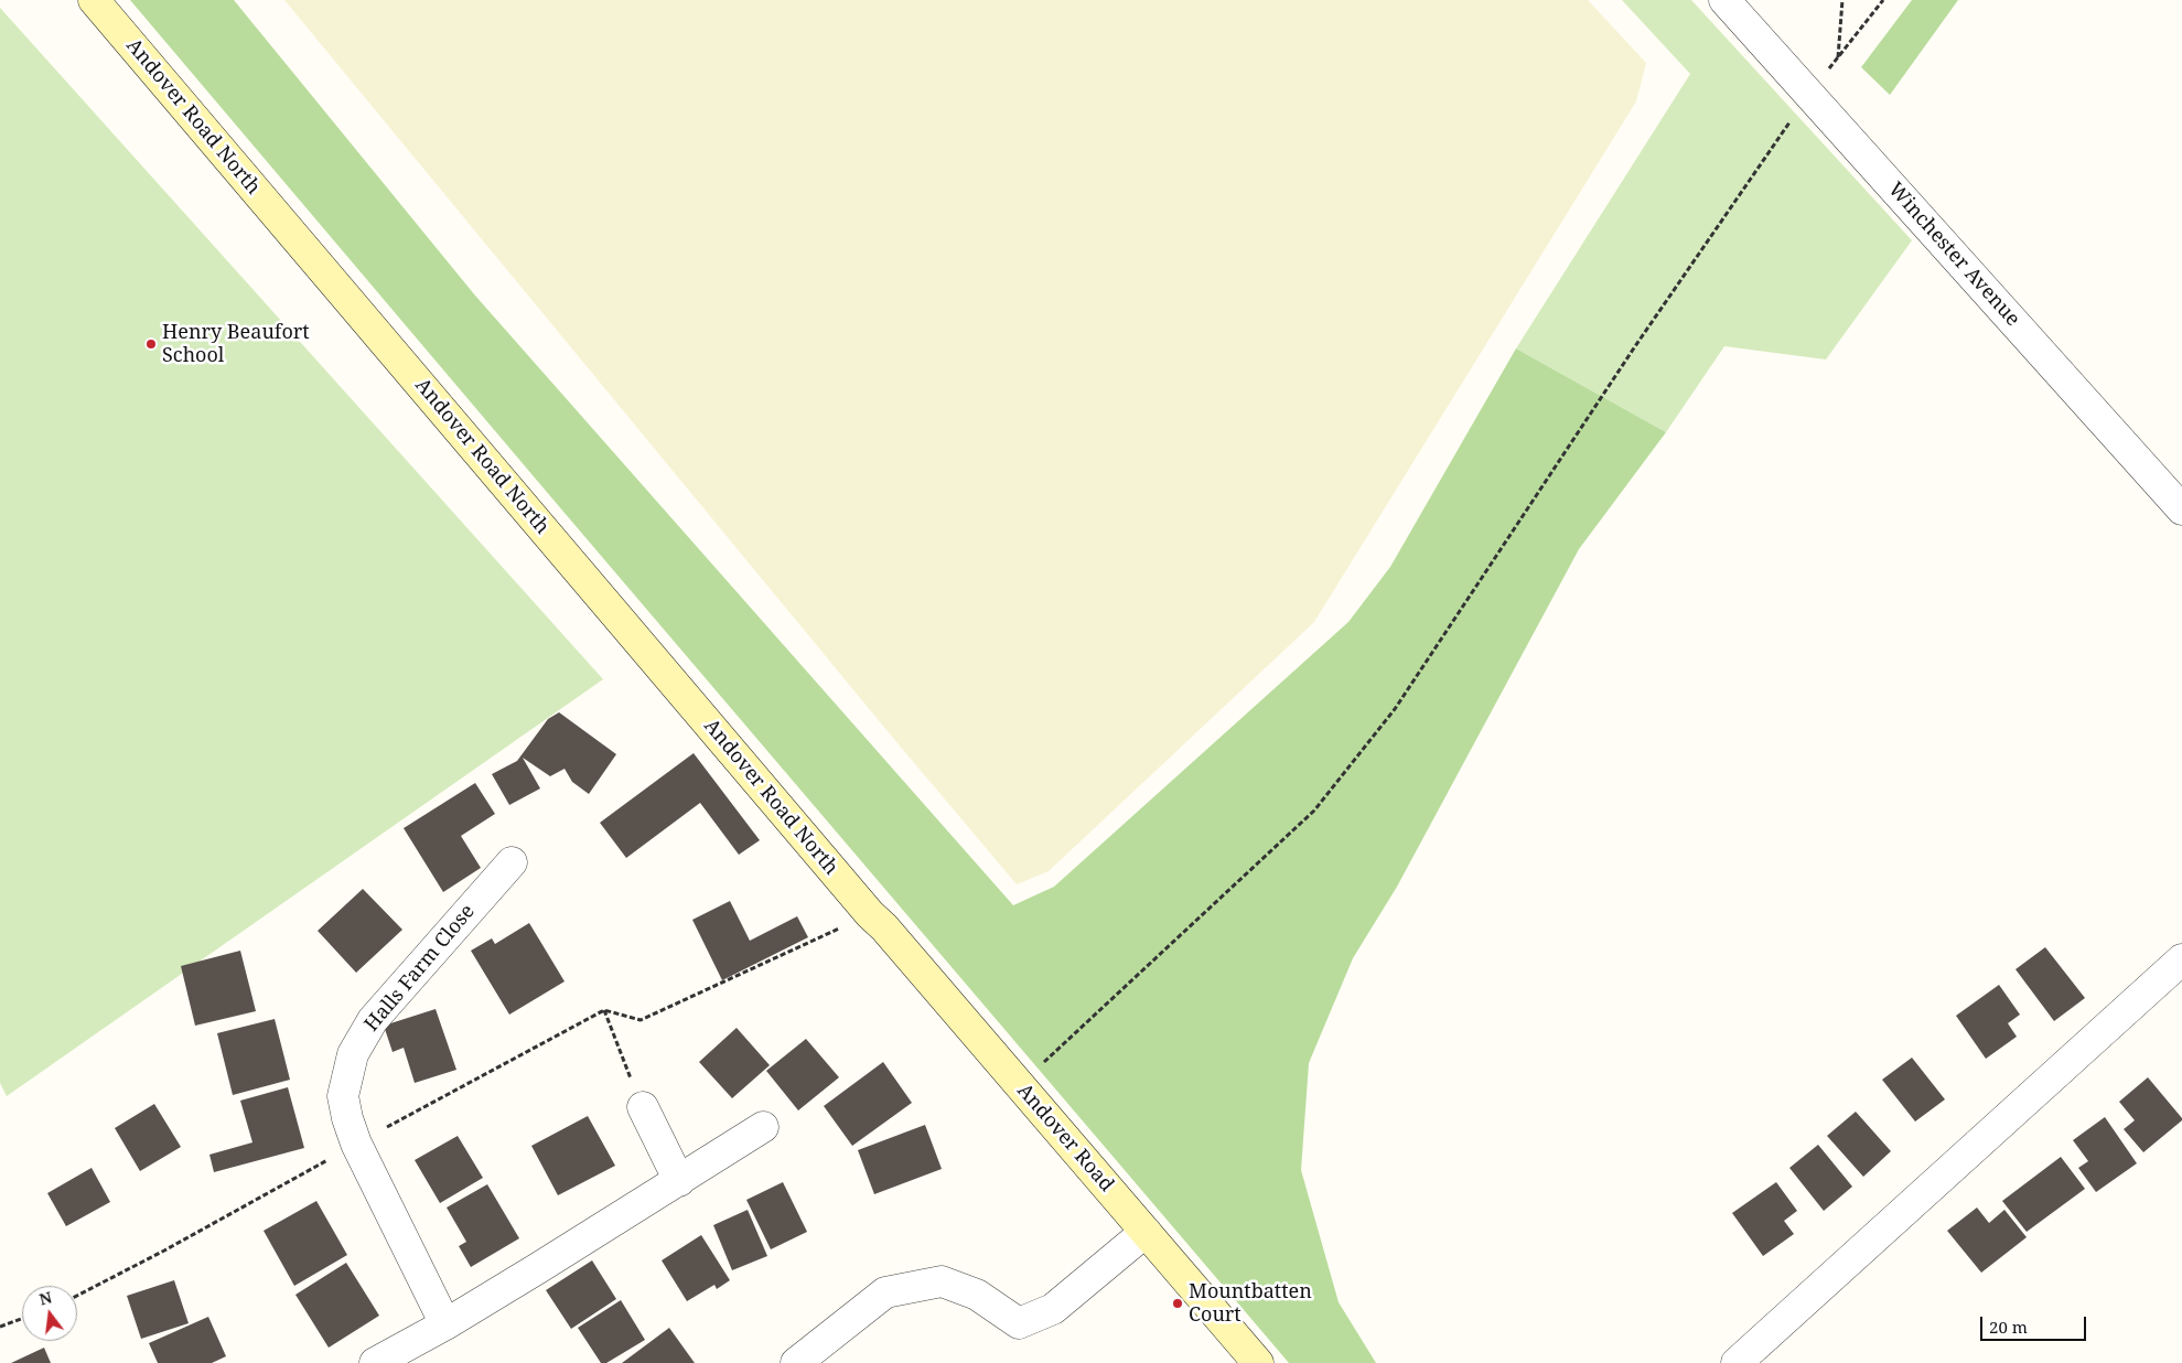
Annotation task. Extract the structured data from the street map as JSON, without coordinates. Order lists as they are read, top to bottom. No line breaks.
{"streets":{"main road":["Andover Road North","Andover Road"],"street":["Winchester Avenue","Halls Farm Close"]},"crossings":[["Andover Road North","Andover Road"]],"places":["Henry Beaufort School","Mountbatten Court"],"scale_bar":"20 m","north":"top"}
